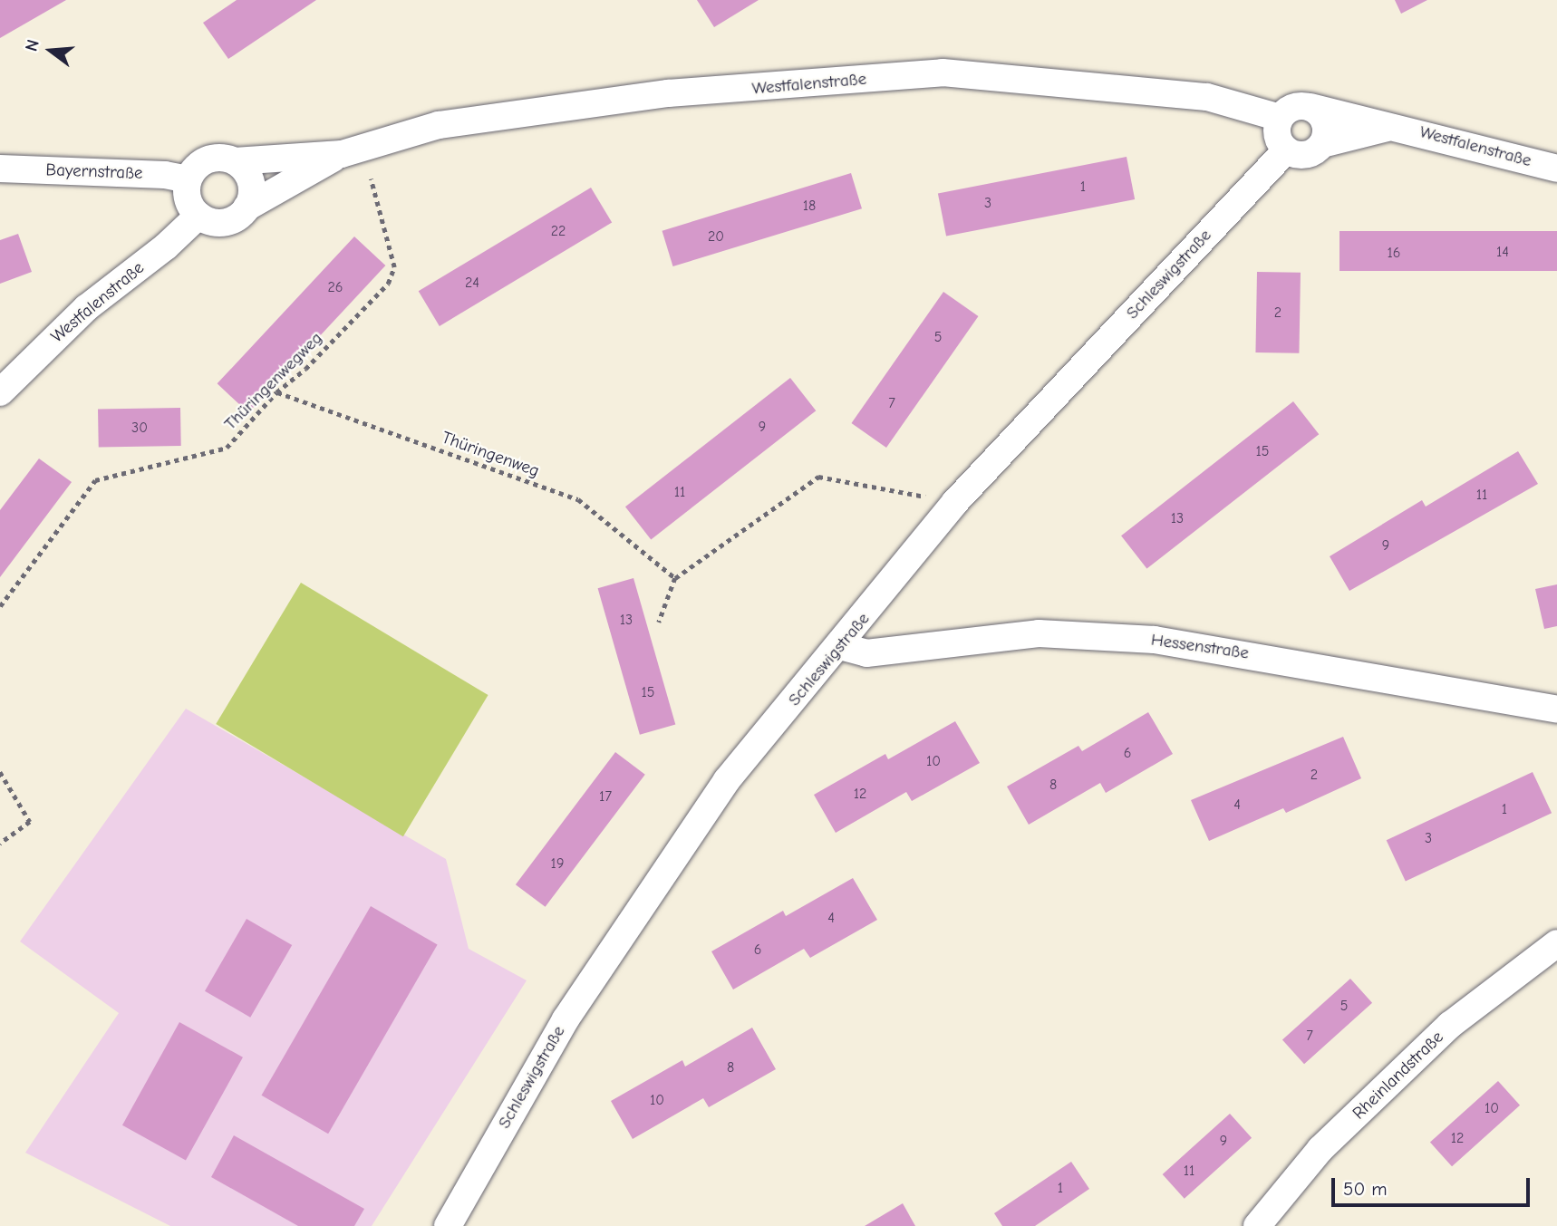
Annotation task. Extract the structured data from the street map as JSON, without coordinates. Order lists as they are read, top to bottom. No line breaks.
{"streets":{"street":["Westfalenstraße","Bayernstraße","Schleswigstraße","Hessenstraße","Rheinlandstraße"],"path":["Thüringenwegweg","Thüringenweg"]},"crossings":[["Westfalenstraße","Bayernstraße"],["Westfalenstraße","Schleswigstraße"],["Schleswigstraße","Hessenstraße"],["Thüringenwegweg","Thüringenweg"]],"house_numbers":["1","3","18","22","20","14","16","24","26","2","5","7","9","30","15","11","11","13","9","13","15","6","10","2","8","12","17","4","1","3","19","4","6","5","7","8","10","10","12","9","11","1"],"scale_bar":"50 m","north":"left"}
